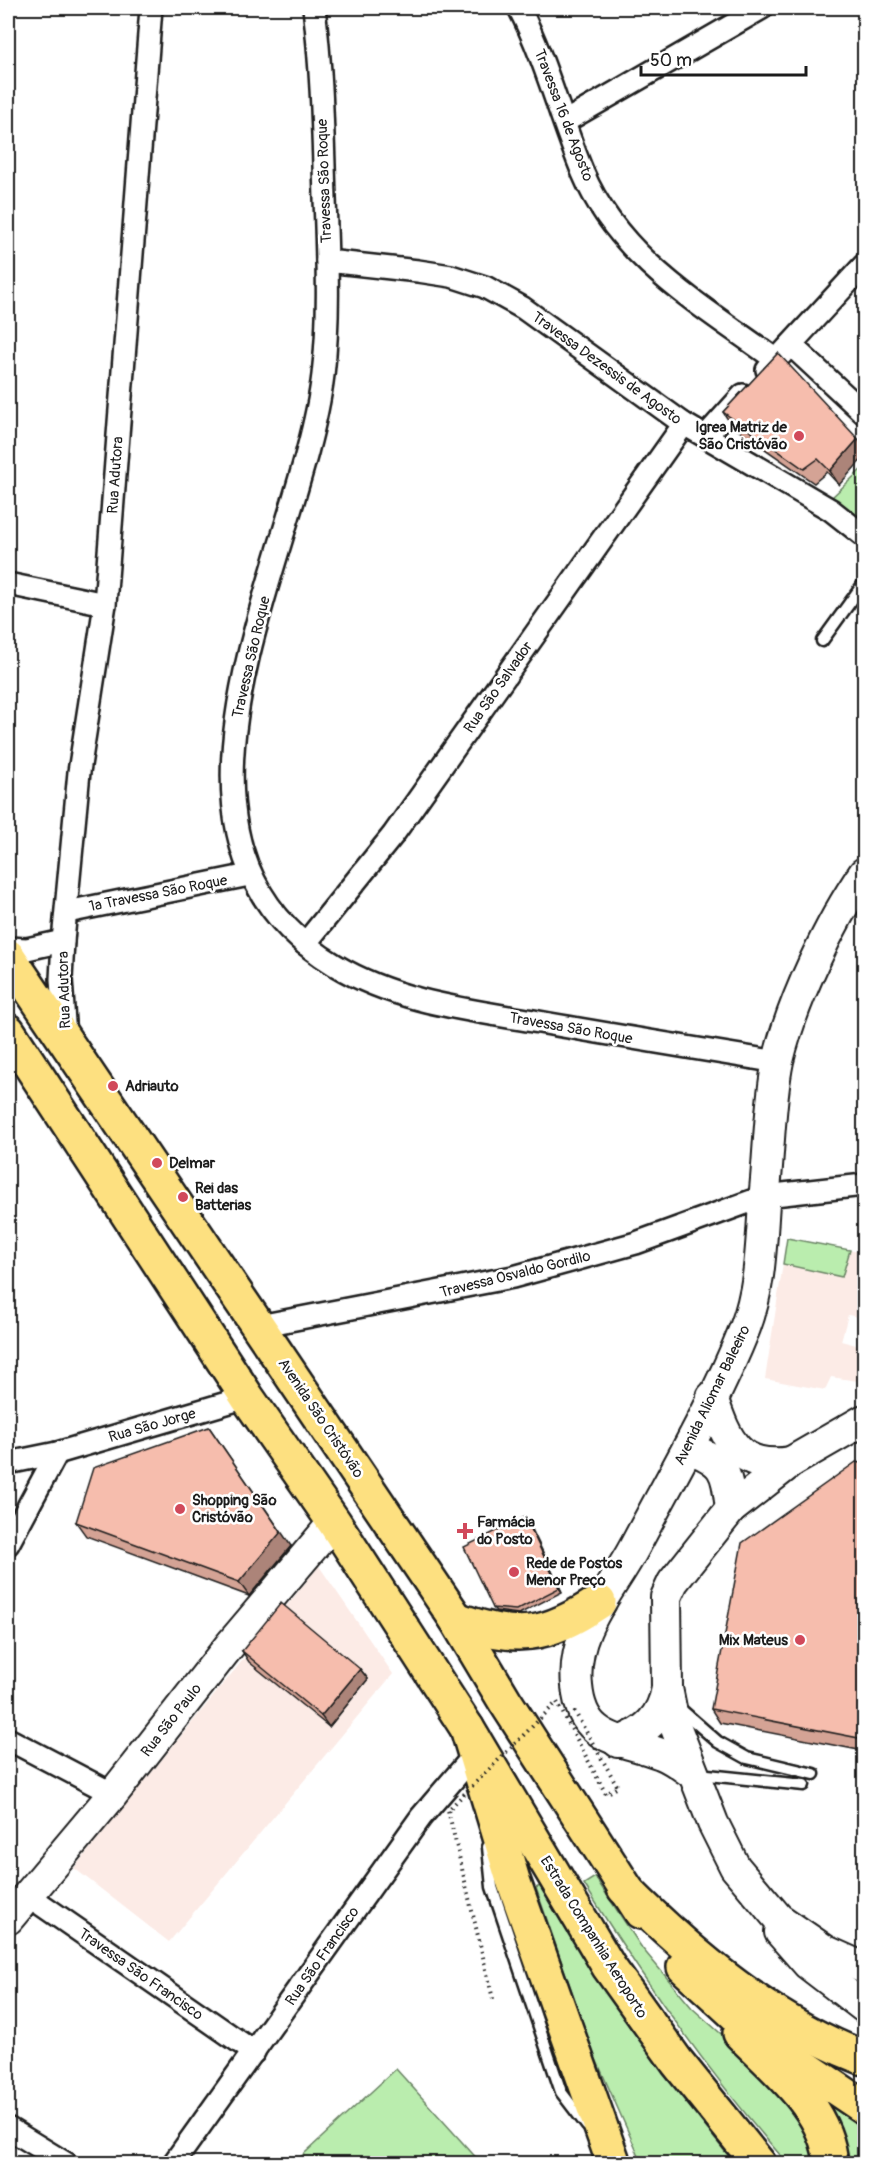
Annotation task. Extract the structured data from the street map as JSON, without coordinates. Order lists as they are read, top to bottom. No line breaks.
{"streets":{"main road":["Avenida Aliomar Baleeiro","Avenida São Cristóvão","Rua São Paulo","Estrada Companhia Aeroporto"],"street":["Travessa 16 de Agosto","Travessa São Roque","Travessa Dezessis de Agosto","Rua Adutora","Rua São Salvador","1ª Travessa São Roque","Travessa Osvaldo Gordilo","Rua São Jorge","Rua São Francisco","Travessa São Francisco"]},"crossings":[["Travessa São Roque","Travessa Dezessis de Agosto"],["Travessa São Roque","Rua São Salvador"],["Travessa São Roque","1ª Travessa São Roque"],["Travessa São Roque","Avenida Aliomar Baleeiro"],["Travessa Dezessis de Agosto","Rua São Salvador"],["Rua Adutora","1ª Travessa São Roque"],["Rua Adutora","Avenida São Cristóvão"],["Travessa Osvaldo Gordilo","Avenida Aliomar Baleeiro"],["Travessa Osvaldo Gordilo","Avenida São Cristóvão"],["Rua São Paulo","Travessa São Francisco"],["Estrada Companhia Aeroporto","Rua São Francisco"],["Rua São Francisco","Travessa São Francisco"]],"places":{"other":["Igrea Matriz de São Cristóvão","Adriauto","Delmar","Rei das Batterias","Shopping São Cristóvão","Rede de Postos Menor Preço","Mix Mateus"],"health":["Farmácia do Posto"]},"scale_bar":"50 m"}
